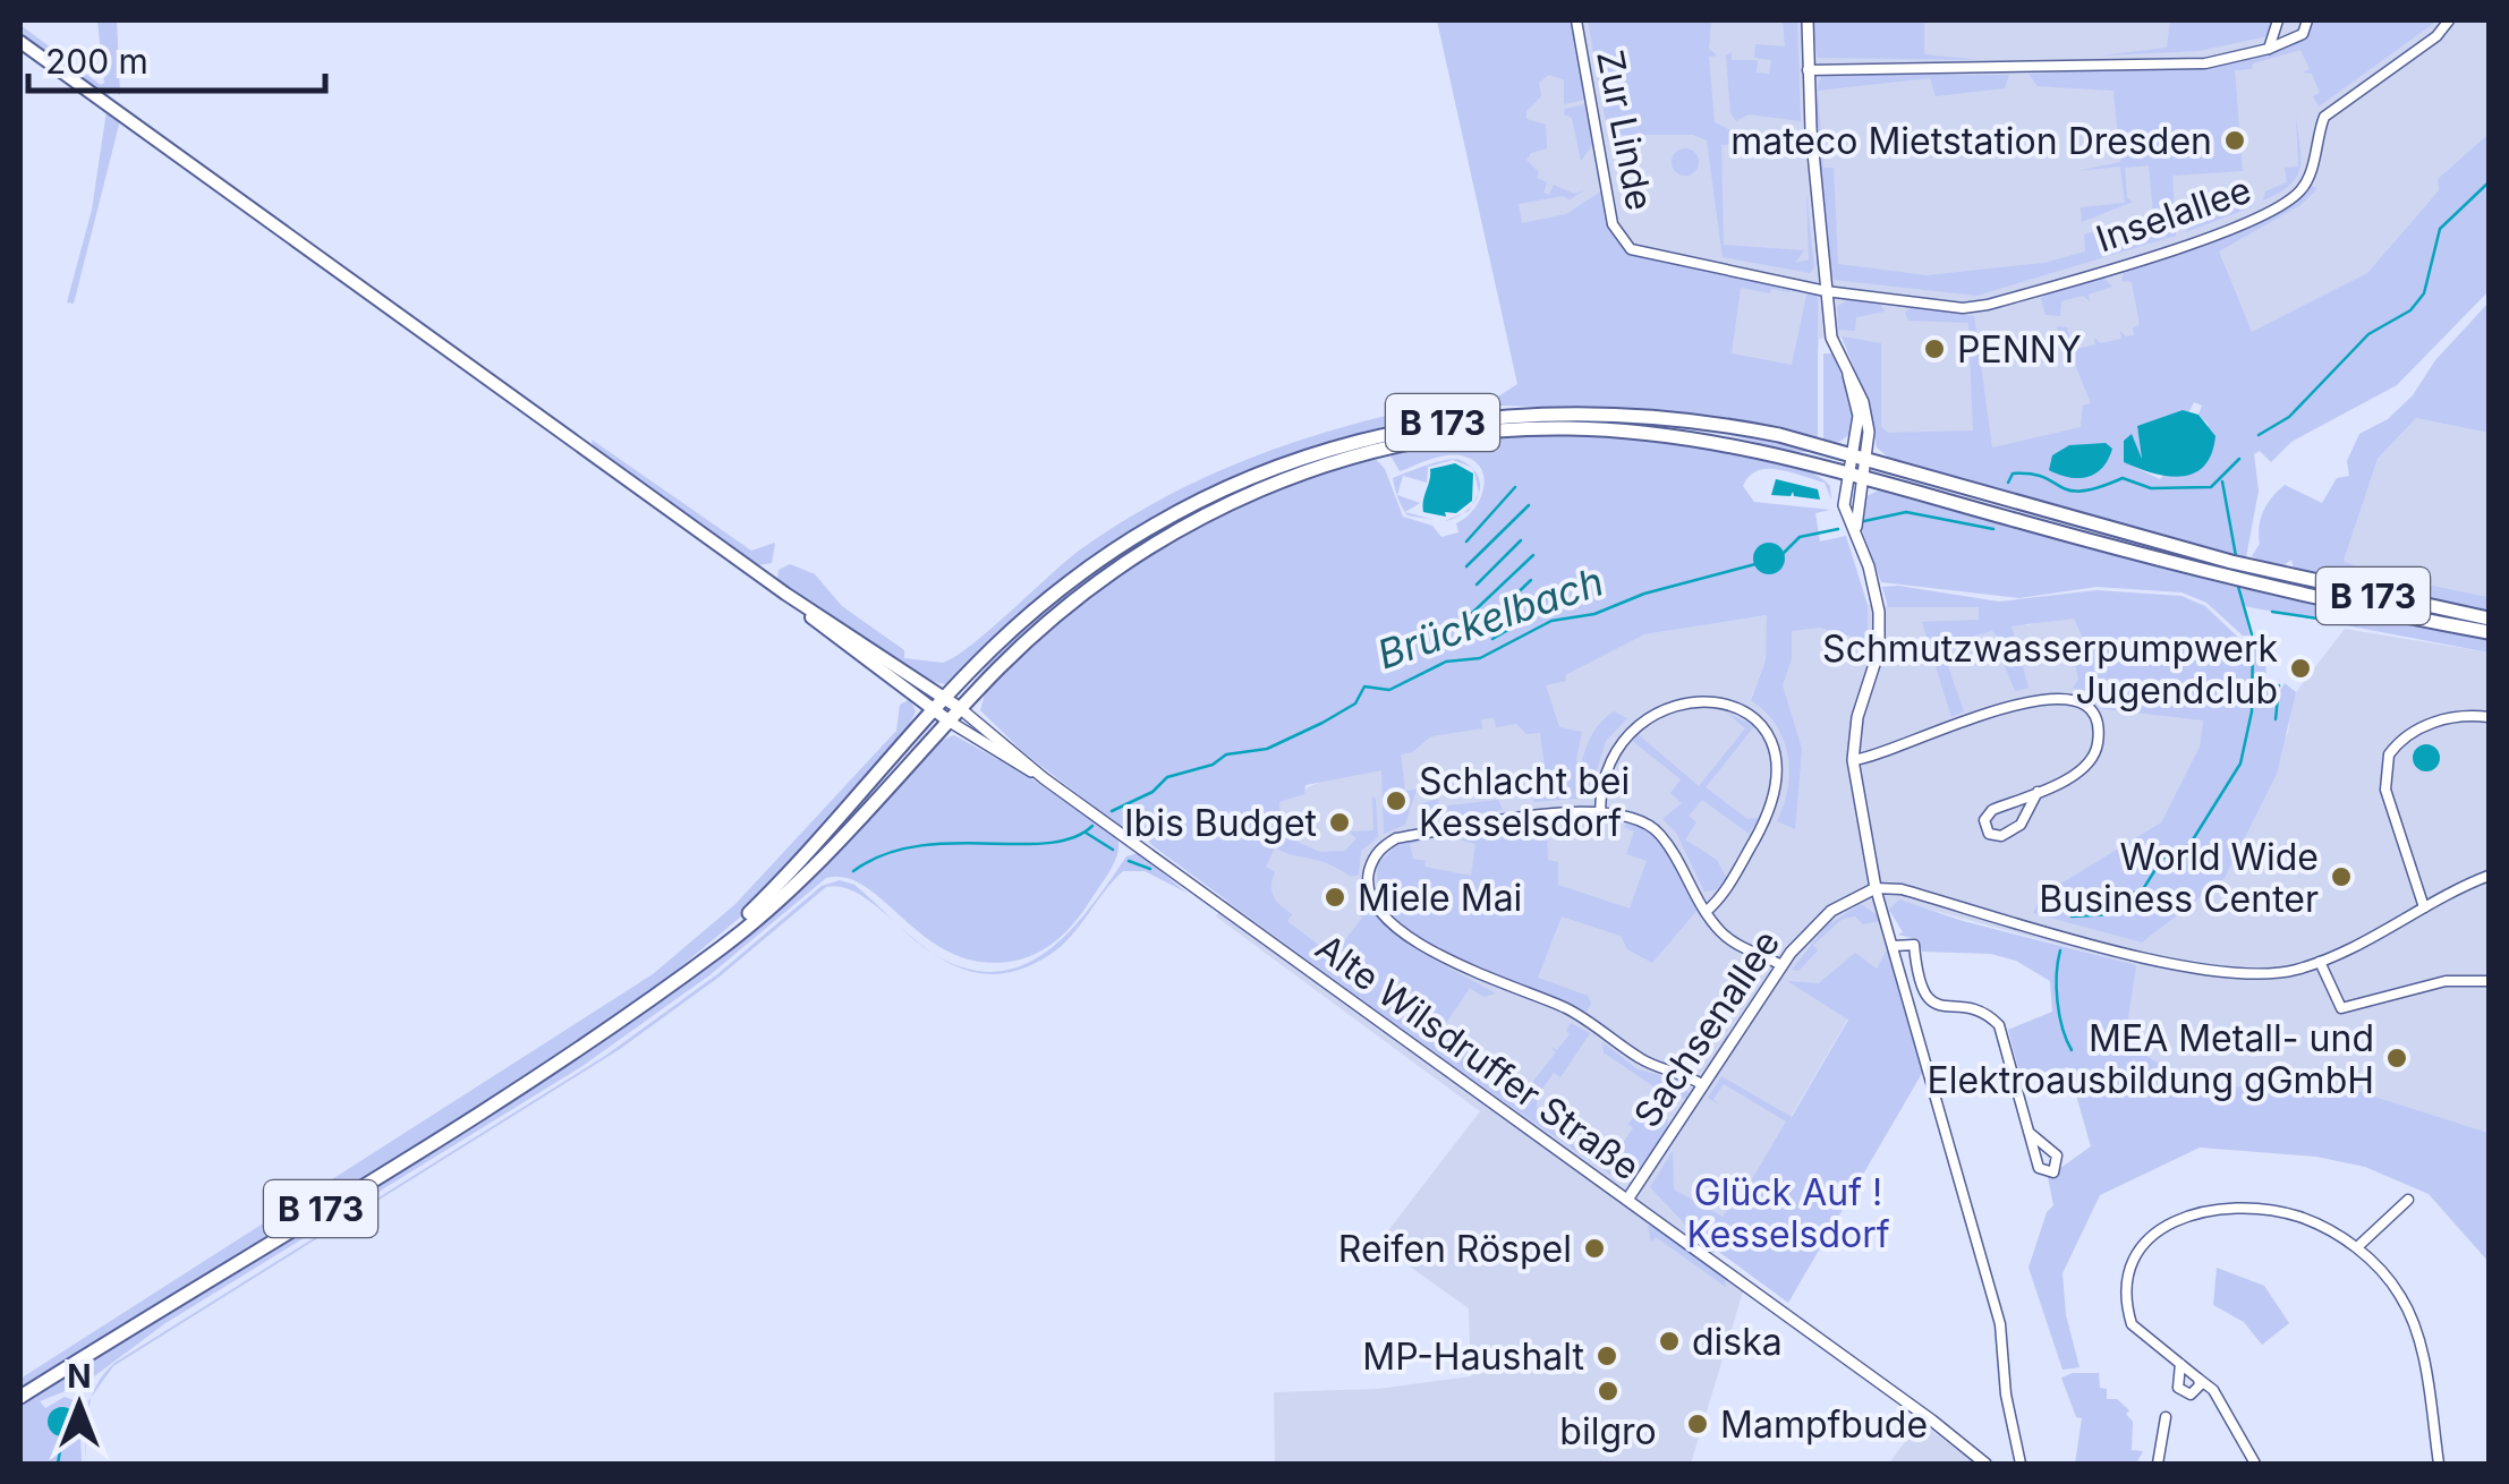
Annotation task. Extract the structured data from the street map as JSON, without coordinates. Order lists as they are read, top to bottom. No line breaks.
{"streets":{"main road":["B 173","Alte Wilsdruffer Straße"],"street":["Zur Linde","Inselallee","Sachsenallee"]},"crossings":[["Zur Linde","Inselallee"],["B 173","Alte Wilsdruffer Straße"],["Sachsenallee","Alte Wilsdruffer Straße"]],"water":["Brückelbach"],"parks":["Glück Auf ! Kesselsdorf"],"places":["mateco Mietstation Dresden","PENNY","Schmutzwasserpumpwerk Jugendclub","Schlacht bei Kesselsdorf","Ibis Budget","World Wide Business Center","Miele Mai","MEA Metall- und Elektroausbildung gGmbH","Reifen Röspel","diska","MP-Haushalt","bilgro","Mampfbude"],"scale_bar":"200 m","north":"top"}
